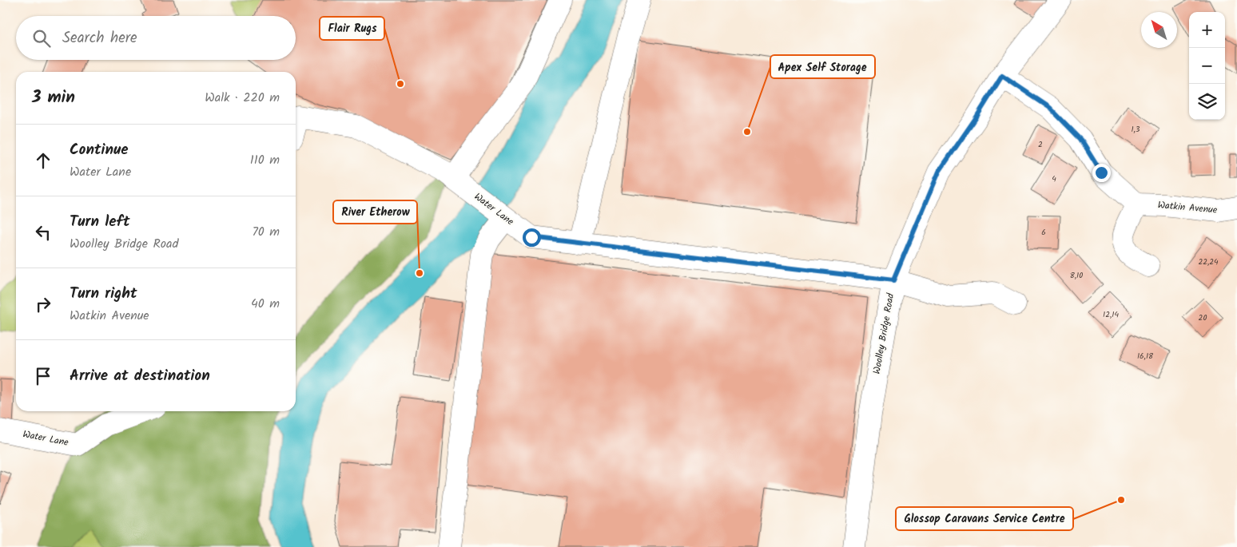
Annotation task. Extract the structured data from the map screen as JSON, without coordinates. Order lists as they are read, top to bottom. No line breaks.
{"streets":{"street":["Watkin Avenue","Water Lane","Woolley Bridge Road"]},"crossings":[["Water Lane","Woolley Bridge Road"]],"places":["Flair Rugs","Apex Self Storage","River Etherow","Glossop Caravans Service Centre"],"house_numbers":["1,3","2","4","6","22,24","8,10","12,14","20","16,18"],"north":"top left","page":{"map_buttons":["+","−"],"search":"Search here","heading":["3 min","Walk · 220 m"],"list":[["Continue","Water Lane","110 m"],["Turn left","Woolley Bridge Road","70 m"],["Turn right","Watkin Avenue","40 m"],"Arrive at destination"]}}
